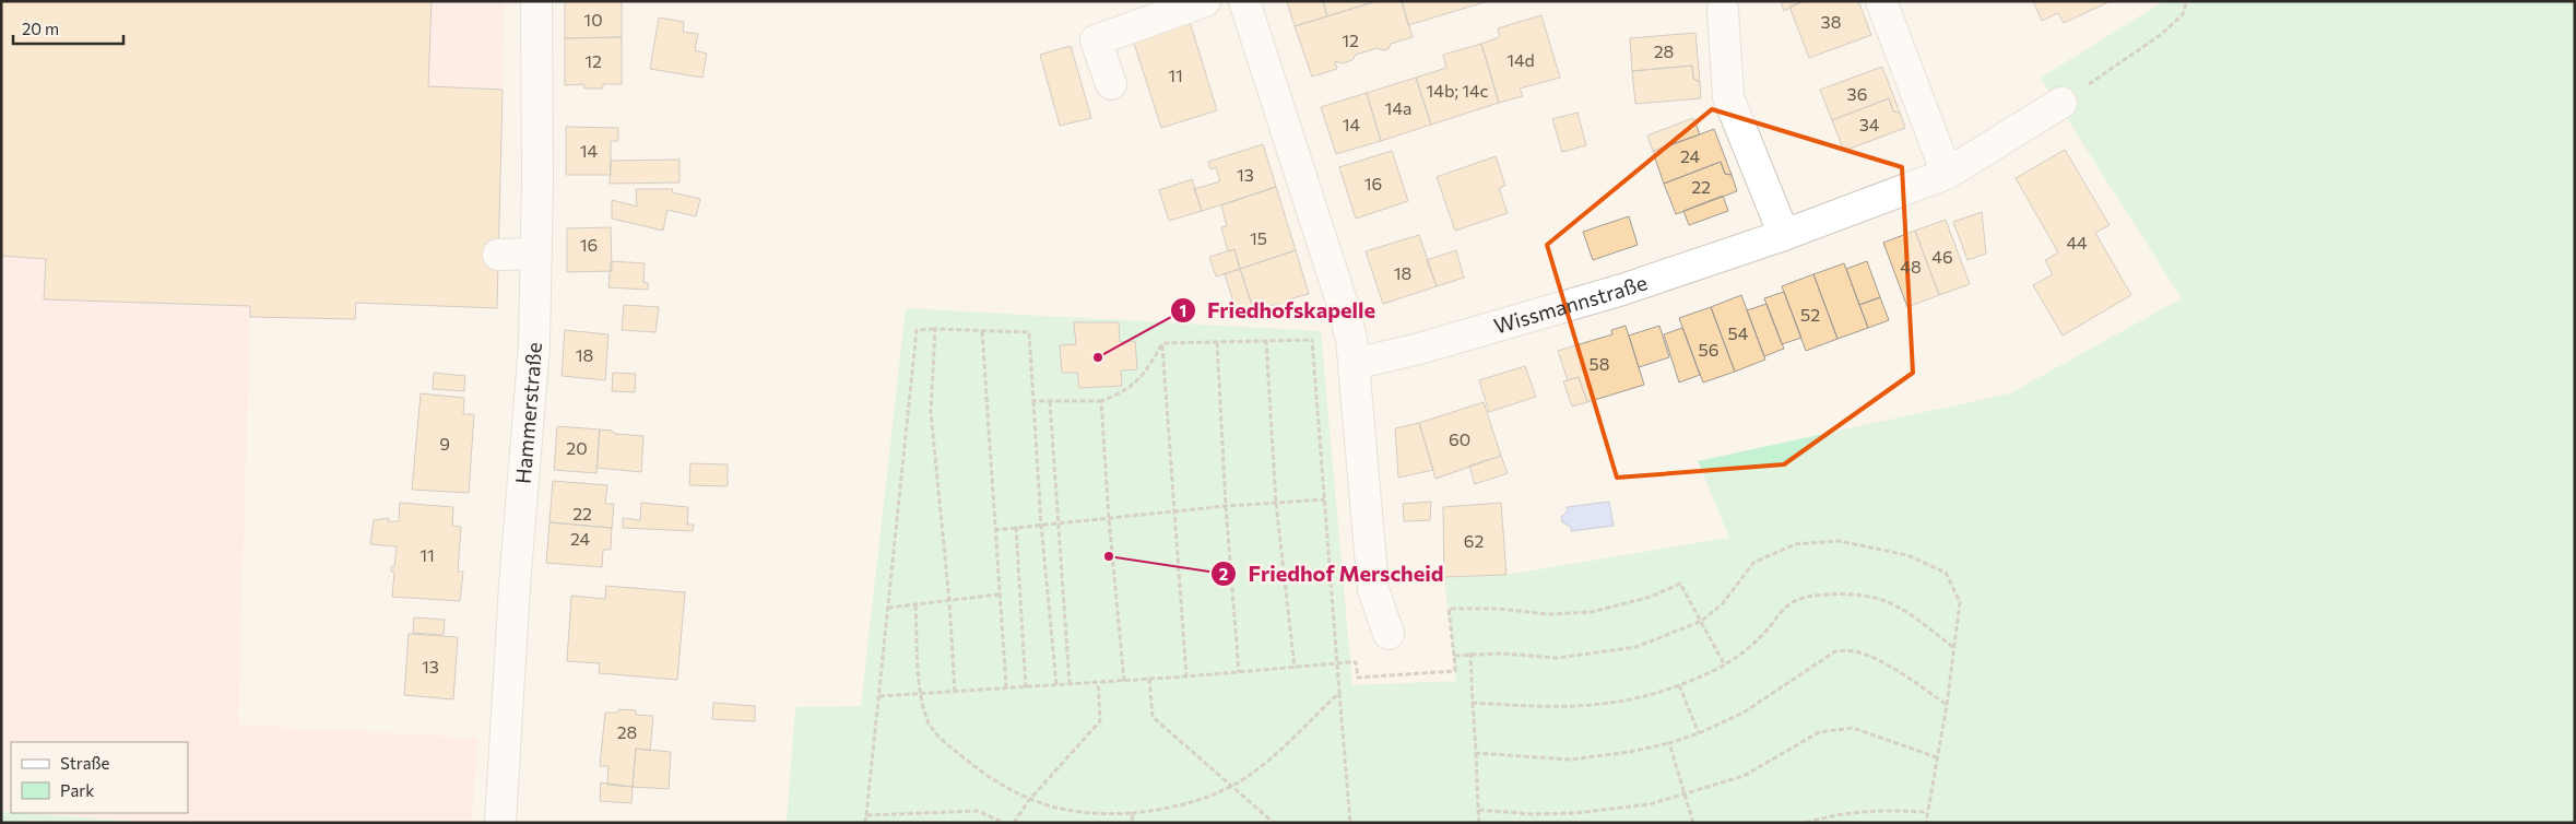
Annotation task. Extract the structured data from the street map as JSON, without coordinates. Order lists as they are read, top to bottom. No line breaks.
{"streets":{"street":["Wissmannstraße","Hammerstraße"]},"places":["Friedhofskapelle","Friedhof Merscheid"],"house_numbers":["10","38","12","28","14d","12","11","14b; 14c","36","14a","14","34","14","24","13","16","22","15","44","16","46","48","18","52","54","56","18","58","60","9","20","22","24","62","11","13","28"],"legend":["Straße","Park"],"scale_bar":"20 m"}
